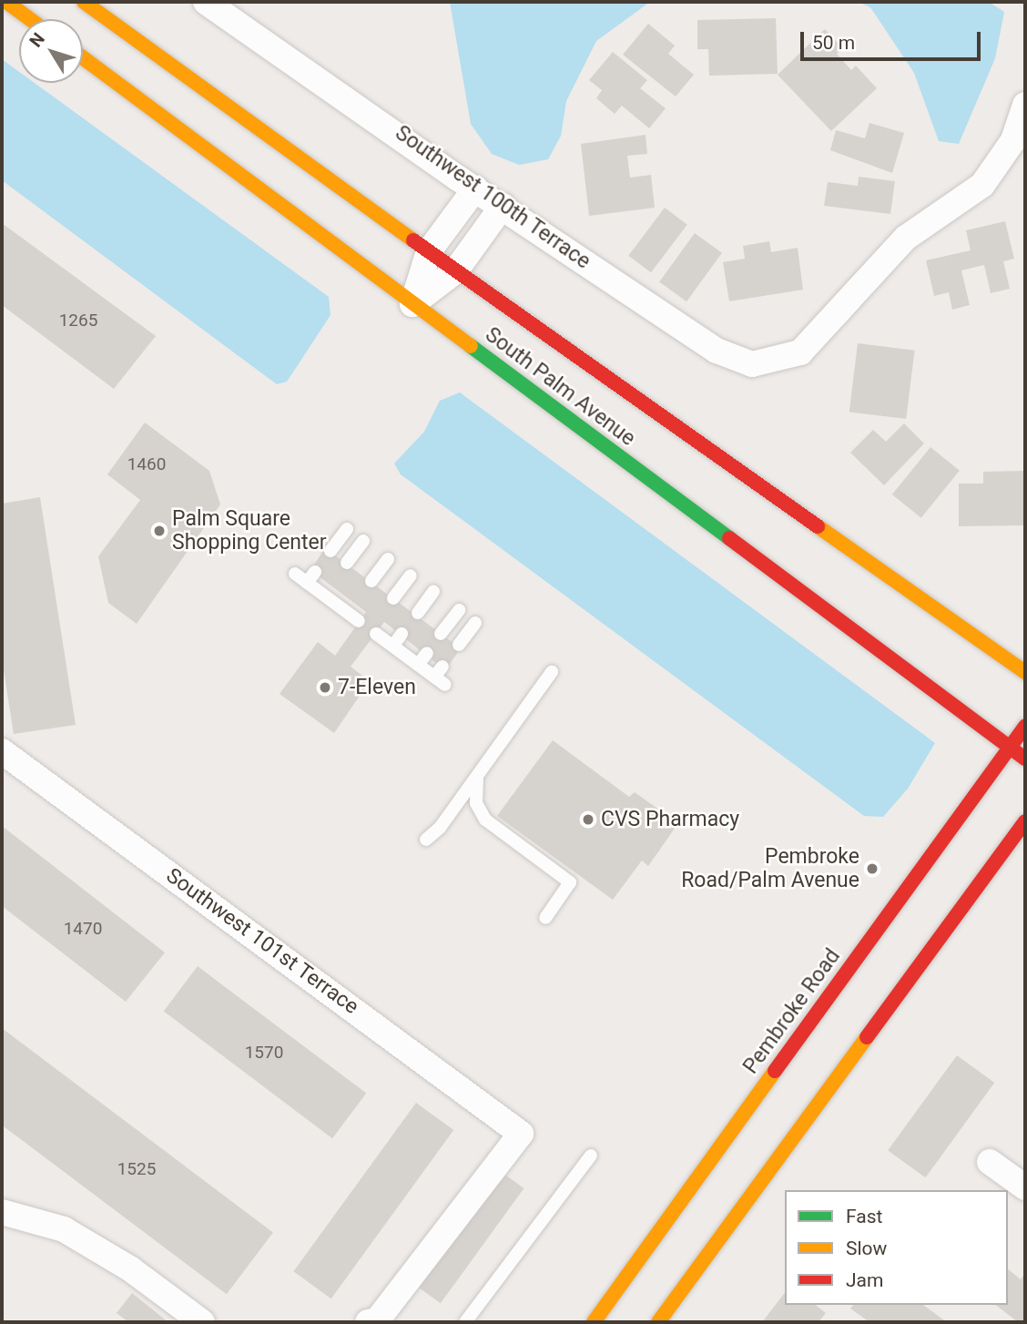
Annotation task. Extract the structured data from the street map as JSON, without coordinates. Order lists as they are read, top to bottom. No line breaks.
{"streets":{"main road":["South Palm Avenue","Pembroke Road"],"street":["Southwest 100th Terrace","Southwest 101st Terrace"]},"crossings":[["South Palm Avenue","Pembroke Road"]],"places":["Palm Square Shopping Center","7-Eleven","CVS Pharmacy","Pembroke Road/Palm Avenue"],"house_numbers":["1265","1460","1470","1570","1525"],"legend":["Fast","Slow","Jam"],"scale_bar":"50 m","north":"top left"}
